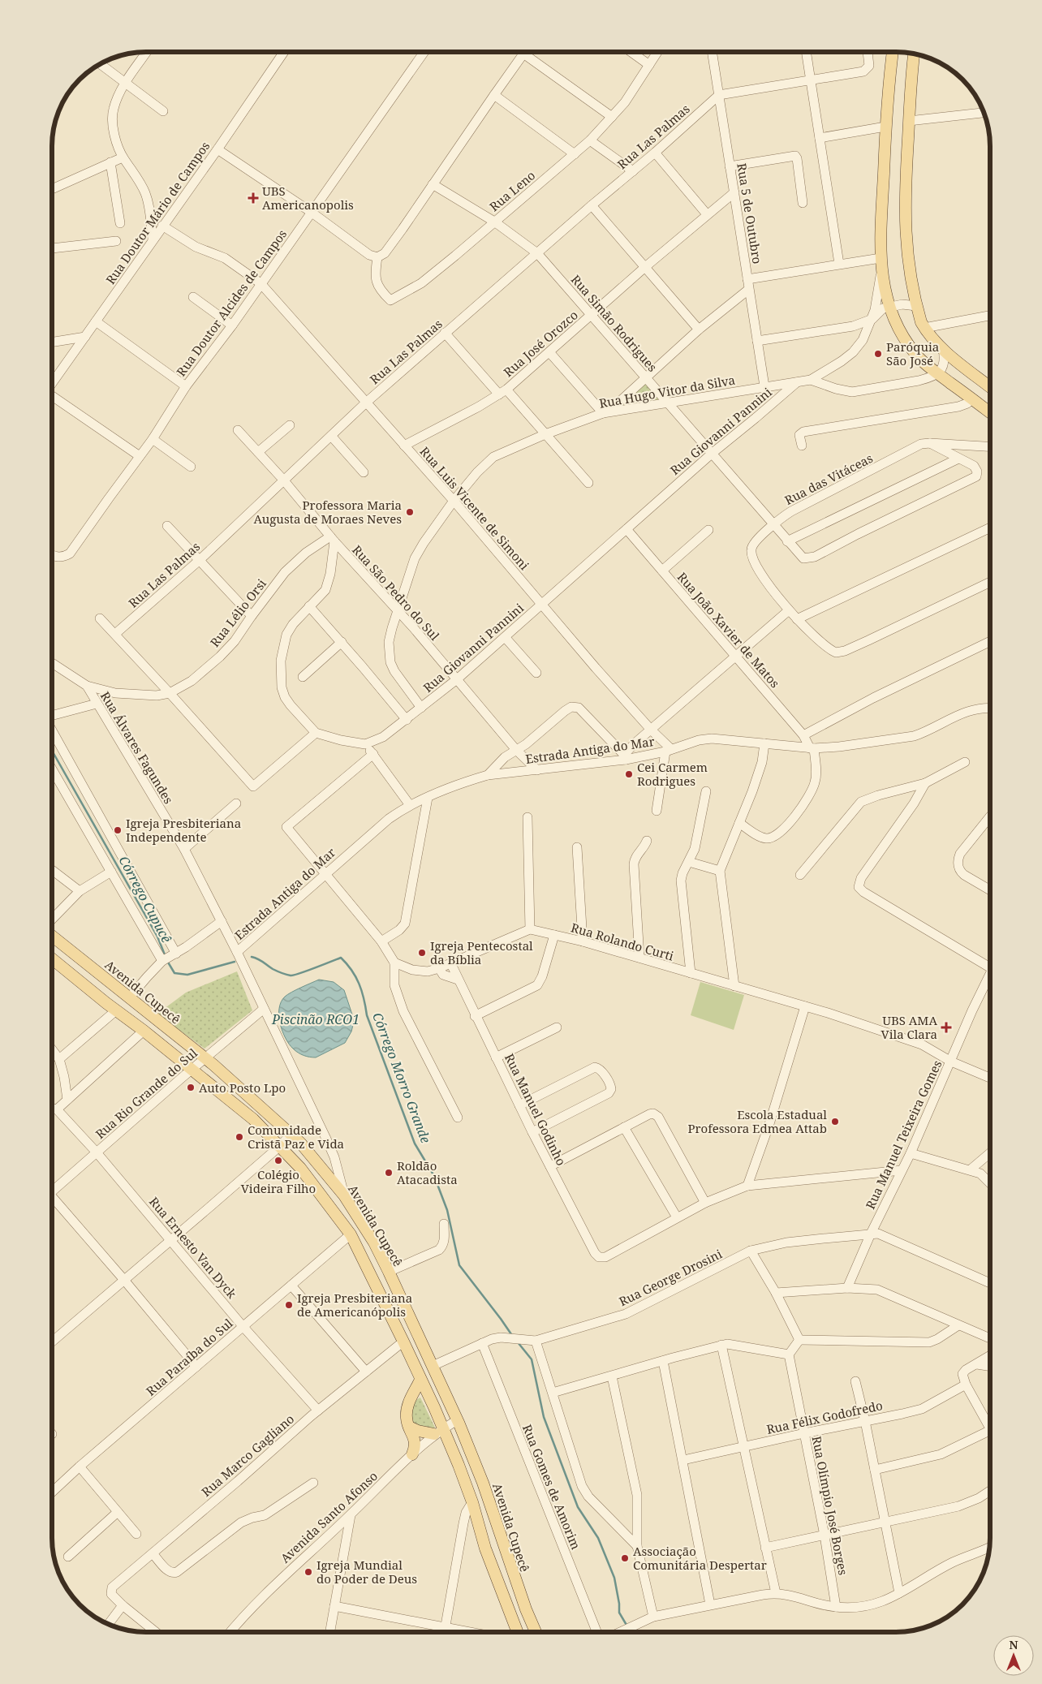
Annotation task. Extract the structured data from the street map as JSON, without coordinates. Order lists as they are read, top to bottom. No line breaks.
{"streets":{"main road":["Avenida Cupecê"],"street":["Rua Las Palmas","Rua Leno","Rua Doutor Mário de Campos","Rua 5 de Outubro","Rua Doutor Alcides de Campos","Rua Simão Rodrigues","Rua José Orozco","Rua Hugo Vitor da Silva","Rua Giovanni Pannini","Rua das Vitáceas","Rua Luis Vicente de Simoni","Rua São Pedro do Sul","Rua Lélio Orsi","Rua João Xavier de Matos","Rua Álvares Fagundes","Estrada Antiga do Mar","Rua Rolando Curti","Rua Rio Grande do Sul","Rua Manuel Godinho","Rua Manuel Teixeira Gomes","Rua Ernesto Van Dyck","Rua George Drosini","Rua Paraíba do Sul","Rua Félix Godofredo","Rua Marco Gagliano","Rua Gomes de Amorim","Rua Olímpio José Borges","Avenida Santo Afonso"]},"crossings":[["Rua Las Palmas","Rua 5 de Outubro"],["Rua Las Palmas","Rua Simão Rodrigues"],["Rua Las Palmas","Rua Luis Vicente de Simoni"],["Rua Las Palmas","Rua São Pedro do Sul"],["Rua Leno","Rua Simão Rodrigues"],["Rua Doutor Mário de Campos","Rua Luis Vicente de Simoni"],["Rua 5 de Outubro","Rua José Orozco"],["Rua 5 de Outubro","Rua Hugo Vitor da Silva"],["Rua Doutor Alcides de Campos","Rua Luis Vicente de Simoni"],["Rua Simão Rodrigues","Rua José Orozco"],["Rua Simão Rodrigues","Rua Hugo Vitor da Silva"],["Rua Simão Rodrigues","Rua Giovanni Pannini"],["Rua Simão Rodrigues","Rua das Vitáceas"],["Rua José Orozco","Rua Luis Vicente de Simoni"],["Rua Hugo Vitor da Silva","Rua Giovanni Pannini"],["Rua Hugo Vitor da Silva","Rua Luis Vicente de Simoni"],["Rua Hugo Vitor da Silva","Rua São Pedro do Sul"],["Rua Giovanni Pannini","Rua Luis Vicente de Simoni"],["Rua Giovanni Pannini","Rua São Pedro do Sul"],["Rua Giovanni Pannini","Rua João Xavier de Matos"],["Rua Luis Vicente de Simoni","Estrada Antiga do Mar"],["Rua São Pedro do Sul","Rua Lélio Orsi"],["Rua São Pedro do Sul","Estrada Antiga do Mar"],["Rua Lélio Orsi","Rua Álvares Fagundes"],["Rua João Xavier de Matos","Estrada Antiga do Mar"],["Rua Álvares Fagundes","Estrada Antiga do Mar"],["Rua Álvares Fagundes","Avenida Cupecê"],["Rua Álvares Fagundes","Rua Rio Grande do Sul"],["Rua Rolando Curti","Rua Manuel Teixeira Gomes"],["Avenida Cupecê","Rua Rio Grande do Sul"],["Avenida Cupecê","Rua George Drosini"],["Avenida Cupecê","Avenida Santo Afonso"],["Rua Rio Grande do Sul","Rua Ernesto Van Dyck"],["Rua Manuel Teixeira Gomes","Rua George Drosini"],["Rua Ernesto Van Dyck","Rua Paraíba do Sul"],["Rua Ernesto Van Dyck","Rua Marco Gagliano"],["Rua George Drosini","Rua Gomes de Amorim"],["Rua Félix Godofredo","Rua Olímpio José Borges"]],"water":["Córrego Cupucê","Piscinão RCO1","Córrego Morro Grande"],"places":{"health":["UBS Americanopolis","UBS AMA Vila Clara"],"other":["Paróquia São José","Professora Maria Augusta de Moraes Neves","Cei Carmem Rodrigues","Igreja Presbiteriana Independente","Igreja Pentecostal da Bíblia","Auto Posto Lpo","Escola Estadual Professora Edmea Attab","Comunidade Cristã Paz e Vida","Colégio Videira Filho","Roldão Atacadista","Igreja Presbiteriana de Americanópolis","Associação Comunitária Despertar","Igreja Mundial do Poder de Deus"]},"north":"top"}
